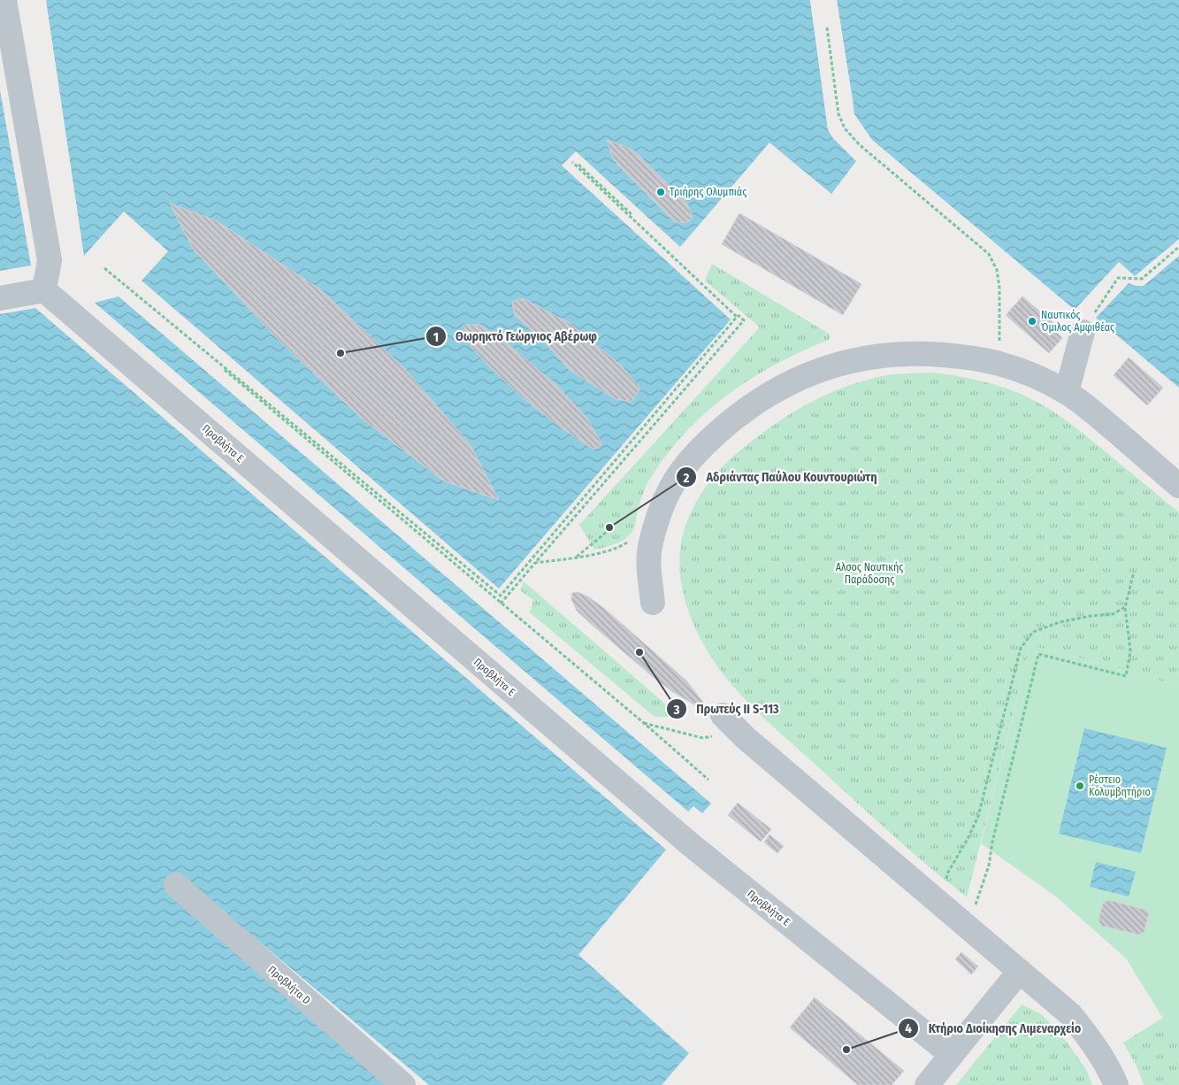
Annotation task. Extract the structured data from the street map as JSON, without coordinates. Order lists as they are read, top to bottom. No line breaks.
{"streets":{"street":["Προβλήτα E","Προβλήτα D"]},"parks":["Αλσος Ναυτικής Παράδοσης"],"places":["Τριήρης Ολυμπιάς","Ναυτικός Όμιλος Αμφιθέας","Θωρηκτό Γεώργιος Αβέρωφ","Αδριάντας Παύλου Κουντουριώτη","Πρωτεύς ΙΙ S-113","Ρέστειο Κολυμβητήριο","Κτήριο Διοίκησης Λιμεναρχείο"]}
